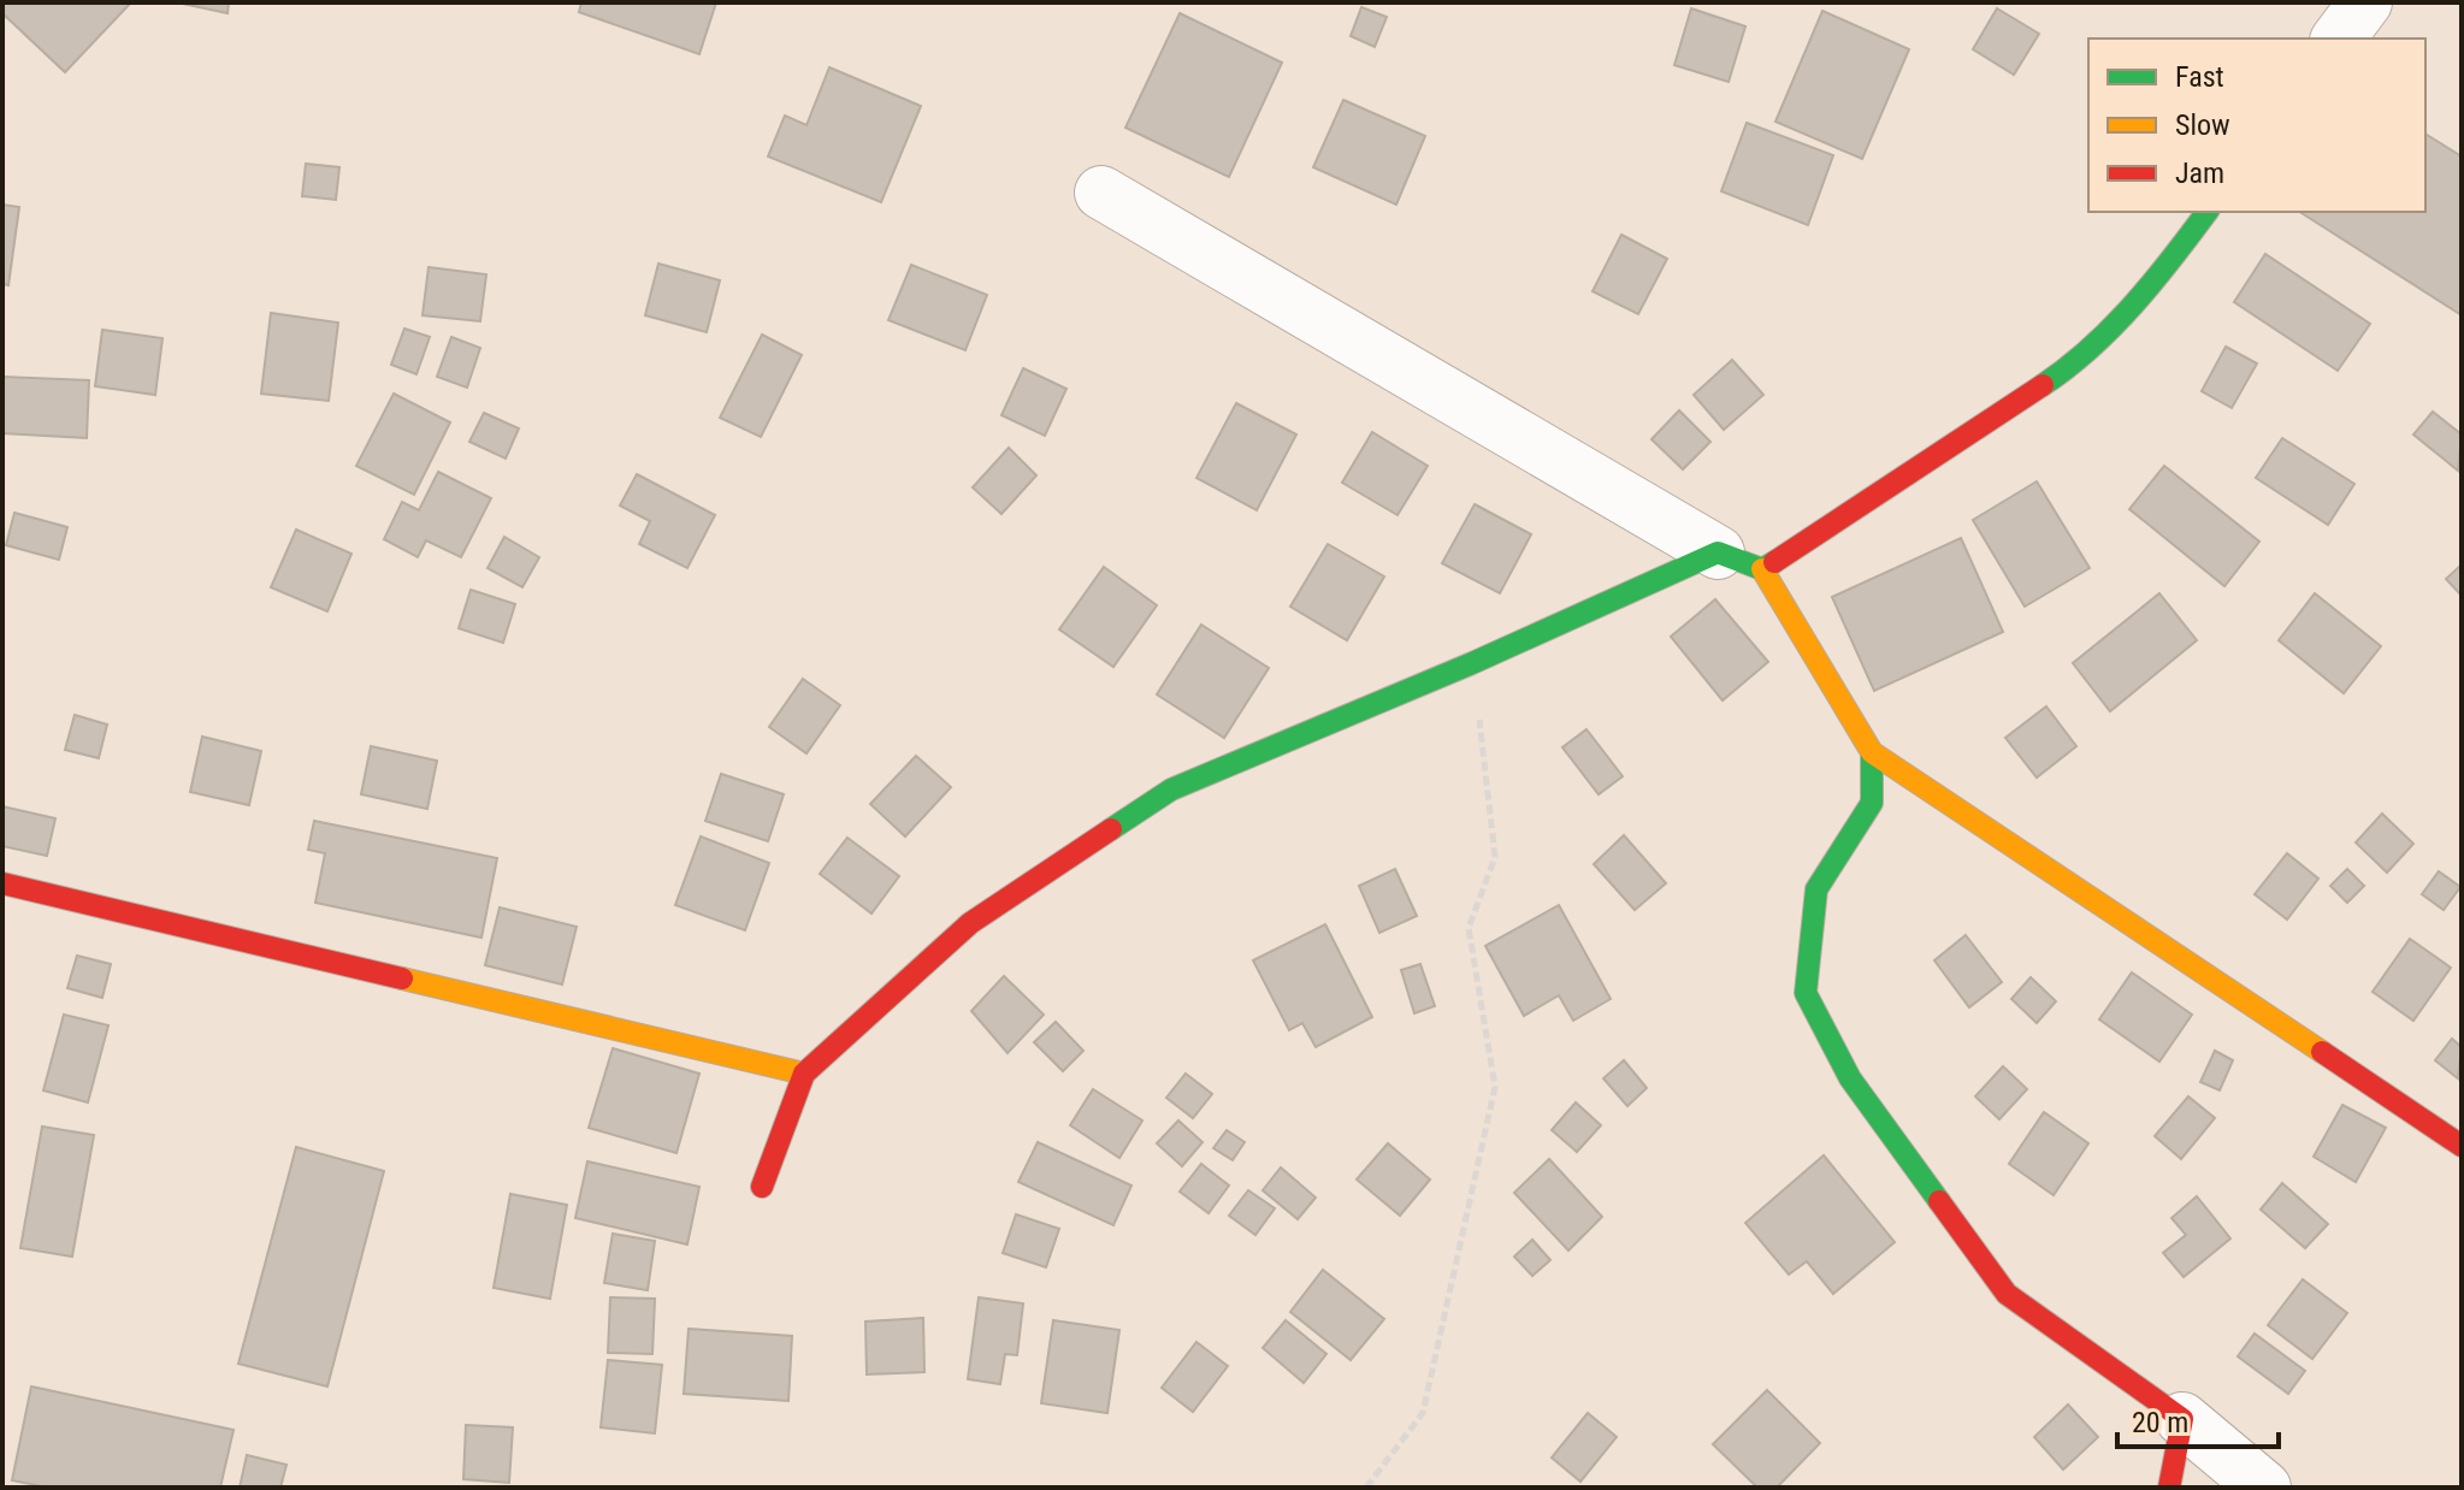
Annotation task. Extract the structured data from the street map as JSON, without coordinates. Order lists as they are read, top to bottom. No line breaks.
{"legend":["Fast","Slow","Jam"],"scale_bar":"20 m"}
